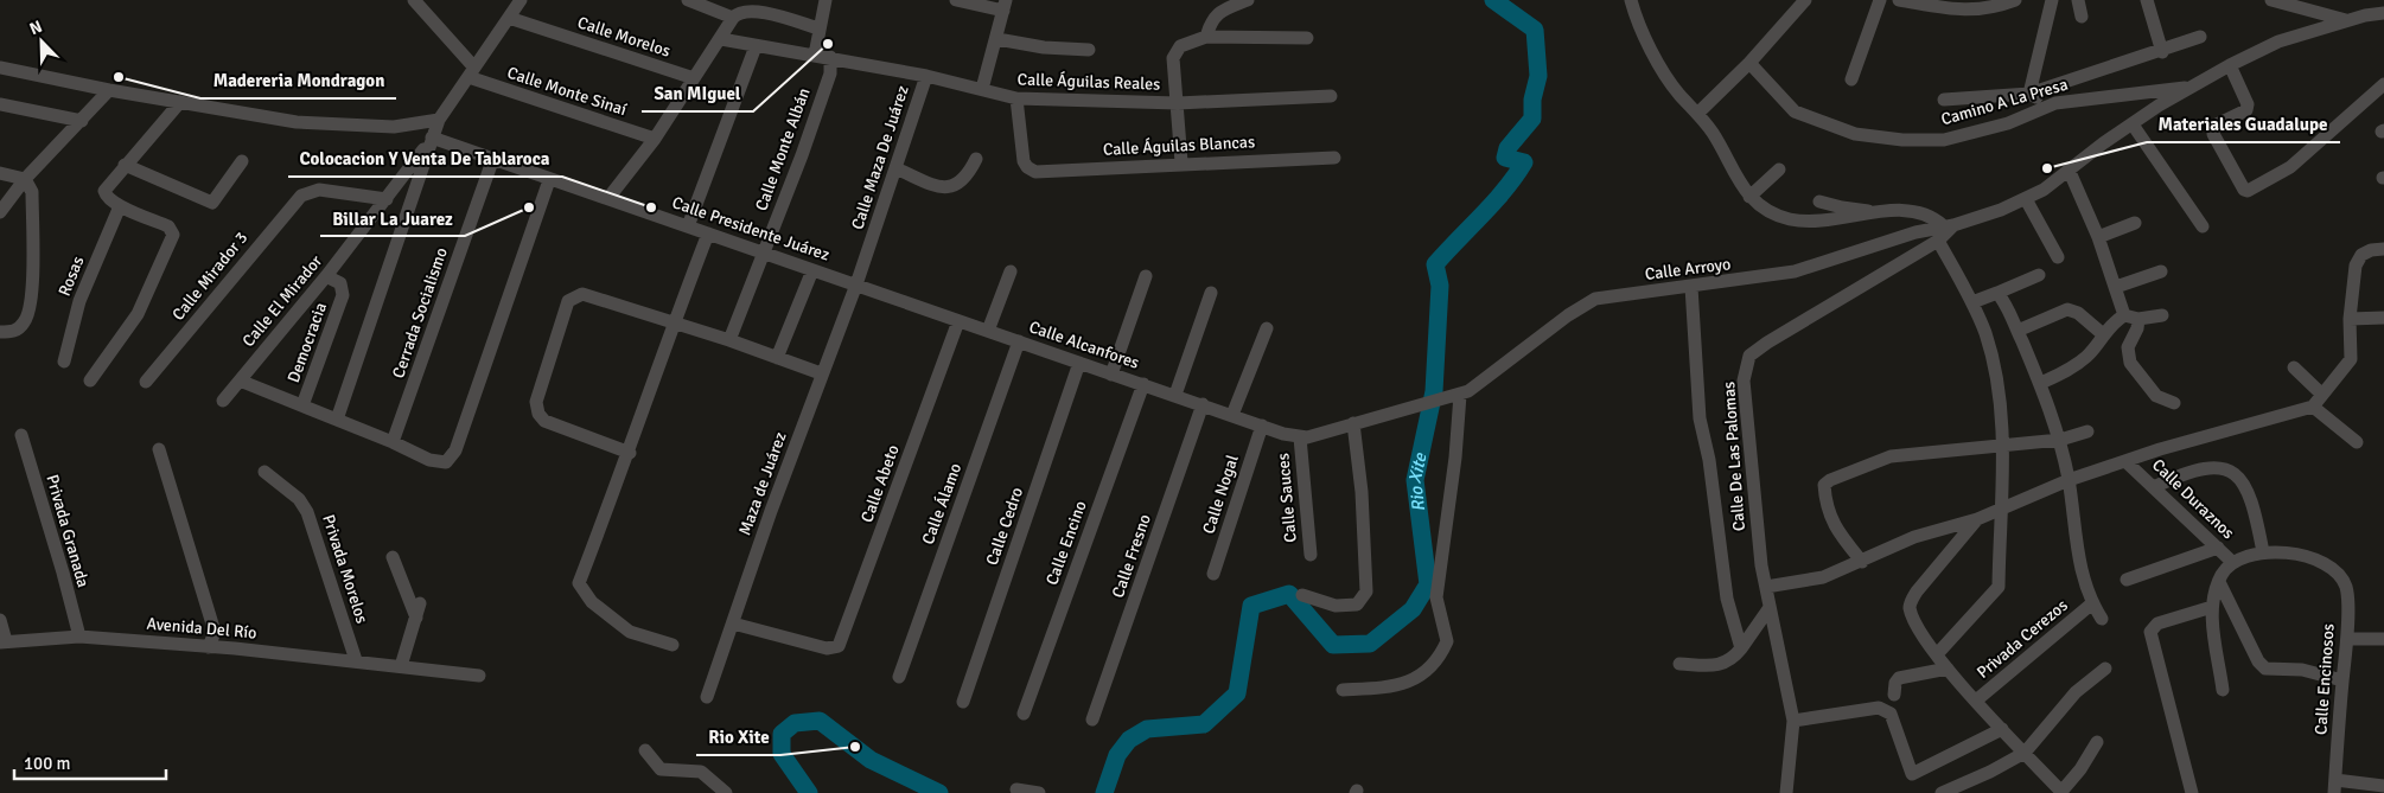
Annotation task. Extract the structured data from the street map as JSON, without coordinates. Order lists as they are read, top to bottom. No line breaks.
{"streets":{"street":["Calle Morelos","Calle Águilas Reales","Calle Monte Sinaí","Camino A La Presa","Calle Águilas Blancas","Calle Monte Albán","Calle Maza De Juárez","Calle Presidente Juárez","Calle Arroyo","Rosas","Calle Mirador 3","Calle El Mirador","Cerrada Socialismo","Democracia","Calle Alcanfores","Calle De Las Palomas","Maza de Juárez","Calle Abeto","Calle Nogal","Calle Sauces","Calle Duraznos","Calle Álamo","Calle Cedro","Privada Granada","Calle Encino","Calle Fresno","Privada Morelos","Avenida Del Río","Privada Cerezos","Calle Encinosos"]},"crossings":[["Calle Águilas Reales","Calle Águilas Blancas"],["Calle Águilas Reales","Calle Monte Albán"],["Calle Águilas Reales","Calle Maza De Juárez"],["Camino A La Presa","Calle Arroyo"],["Calle Monte Albán","Calle Presidente Juárez"],["Calle Maza De Juárez","Calle Presidente Juárez"],["Calle Maza De Juárez","Calle Alcanfores"],["Calle Maza De Juárez","Maza de Juárez"],["Calle Presidente Juárez","Calle El Mirador"],["Calle Presidente Juárez","Cerrada Socialismo"],["Calle Presidente Juárez","Calle Alcanfores"],["Calle Presidente Juárez","Maza de Juárez"],["Calle Arroyo","Calle Alcanfores"],["Calle Arroyo","Calle De Las Palomas"],["Calle Arroyo","Calle Sauces"],["Calle Mirador 3","Calle El Mirador"],["Calle El Mirador","Democracia"],["Calle Alcanfores","Maza de Juárez"],["Calle Alcanfores","Calle Abeto"],["Calle Alcanfores","Calle Nogal"],["Calle Alcanfores","Calle Sauces"],["Calle Alcanfores","Calle Álamo"],["Calle Alcanfores","Calle Cedro"],["Calle Alcanfores","Calle Encino"],["Calle Alcanfores","Calle Fresno"],["Maza de Juárez","Calle Abeto"],["Calle Duraznos","Calle Encinosos"],["Privada Granada","Avenida Del Río"],["Privada Morelos","Avenida Del Río"]],"water":["Rio Xite"],"places":["San MIguel","Madereria Mondragon","Materiales Guadalupe","Billar La Juarez","Colocacion Y Venta De Tablaroca","Rio Xite"],"scale_bar":"100 m","north":"top left"}
